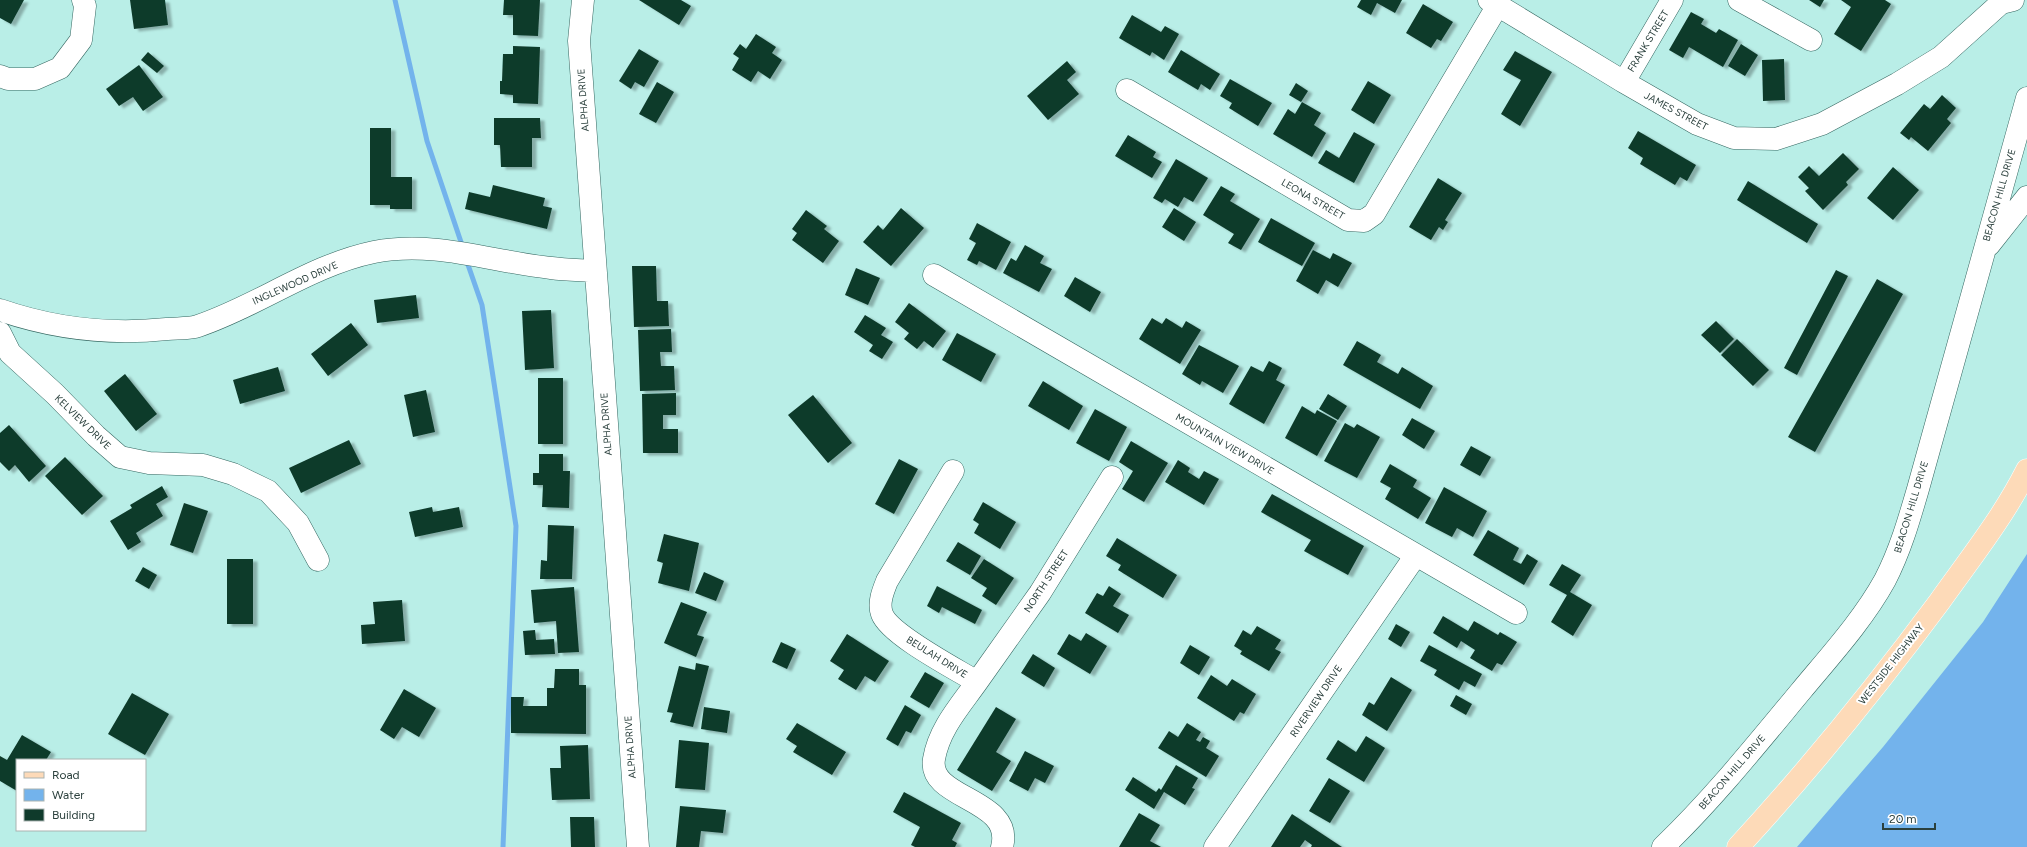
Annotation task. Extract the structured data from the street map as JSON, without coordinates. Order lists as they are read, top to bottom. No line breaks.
{"streets":{"main road":["WESTSIDE HIGHWAY"],"street":["FRANK STREET","ALPHA DRIVE","JAMES STREET","BEACON HILL DRIVE","LEONA STREET","INGLEWOOD DRIVE","KELVIEW DRIVE","MOUNTAIN VIEW DRIVE","NORTH STREET","BEULAH DRIVE","RIVERVIEW DRIVE"]},"crossings":[["FRANK STREET","JAMES STREET"],["ALPHA DRIVE","INGLEWOOD DRIVE"],["JAMES STREET","LEONA STREET"],["MOUNTAIN VIEW DRIVE","RIVERVIEW DRIVE"],["NORTH STREET","BEULAH DRIVE"]],"legend":["Road","Water","Building"],"scale_bar":"20 m"}
